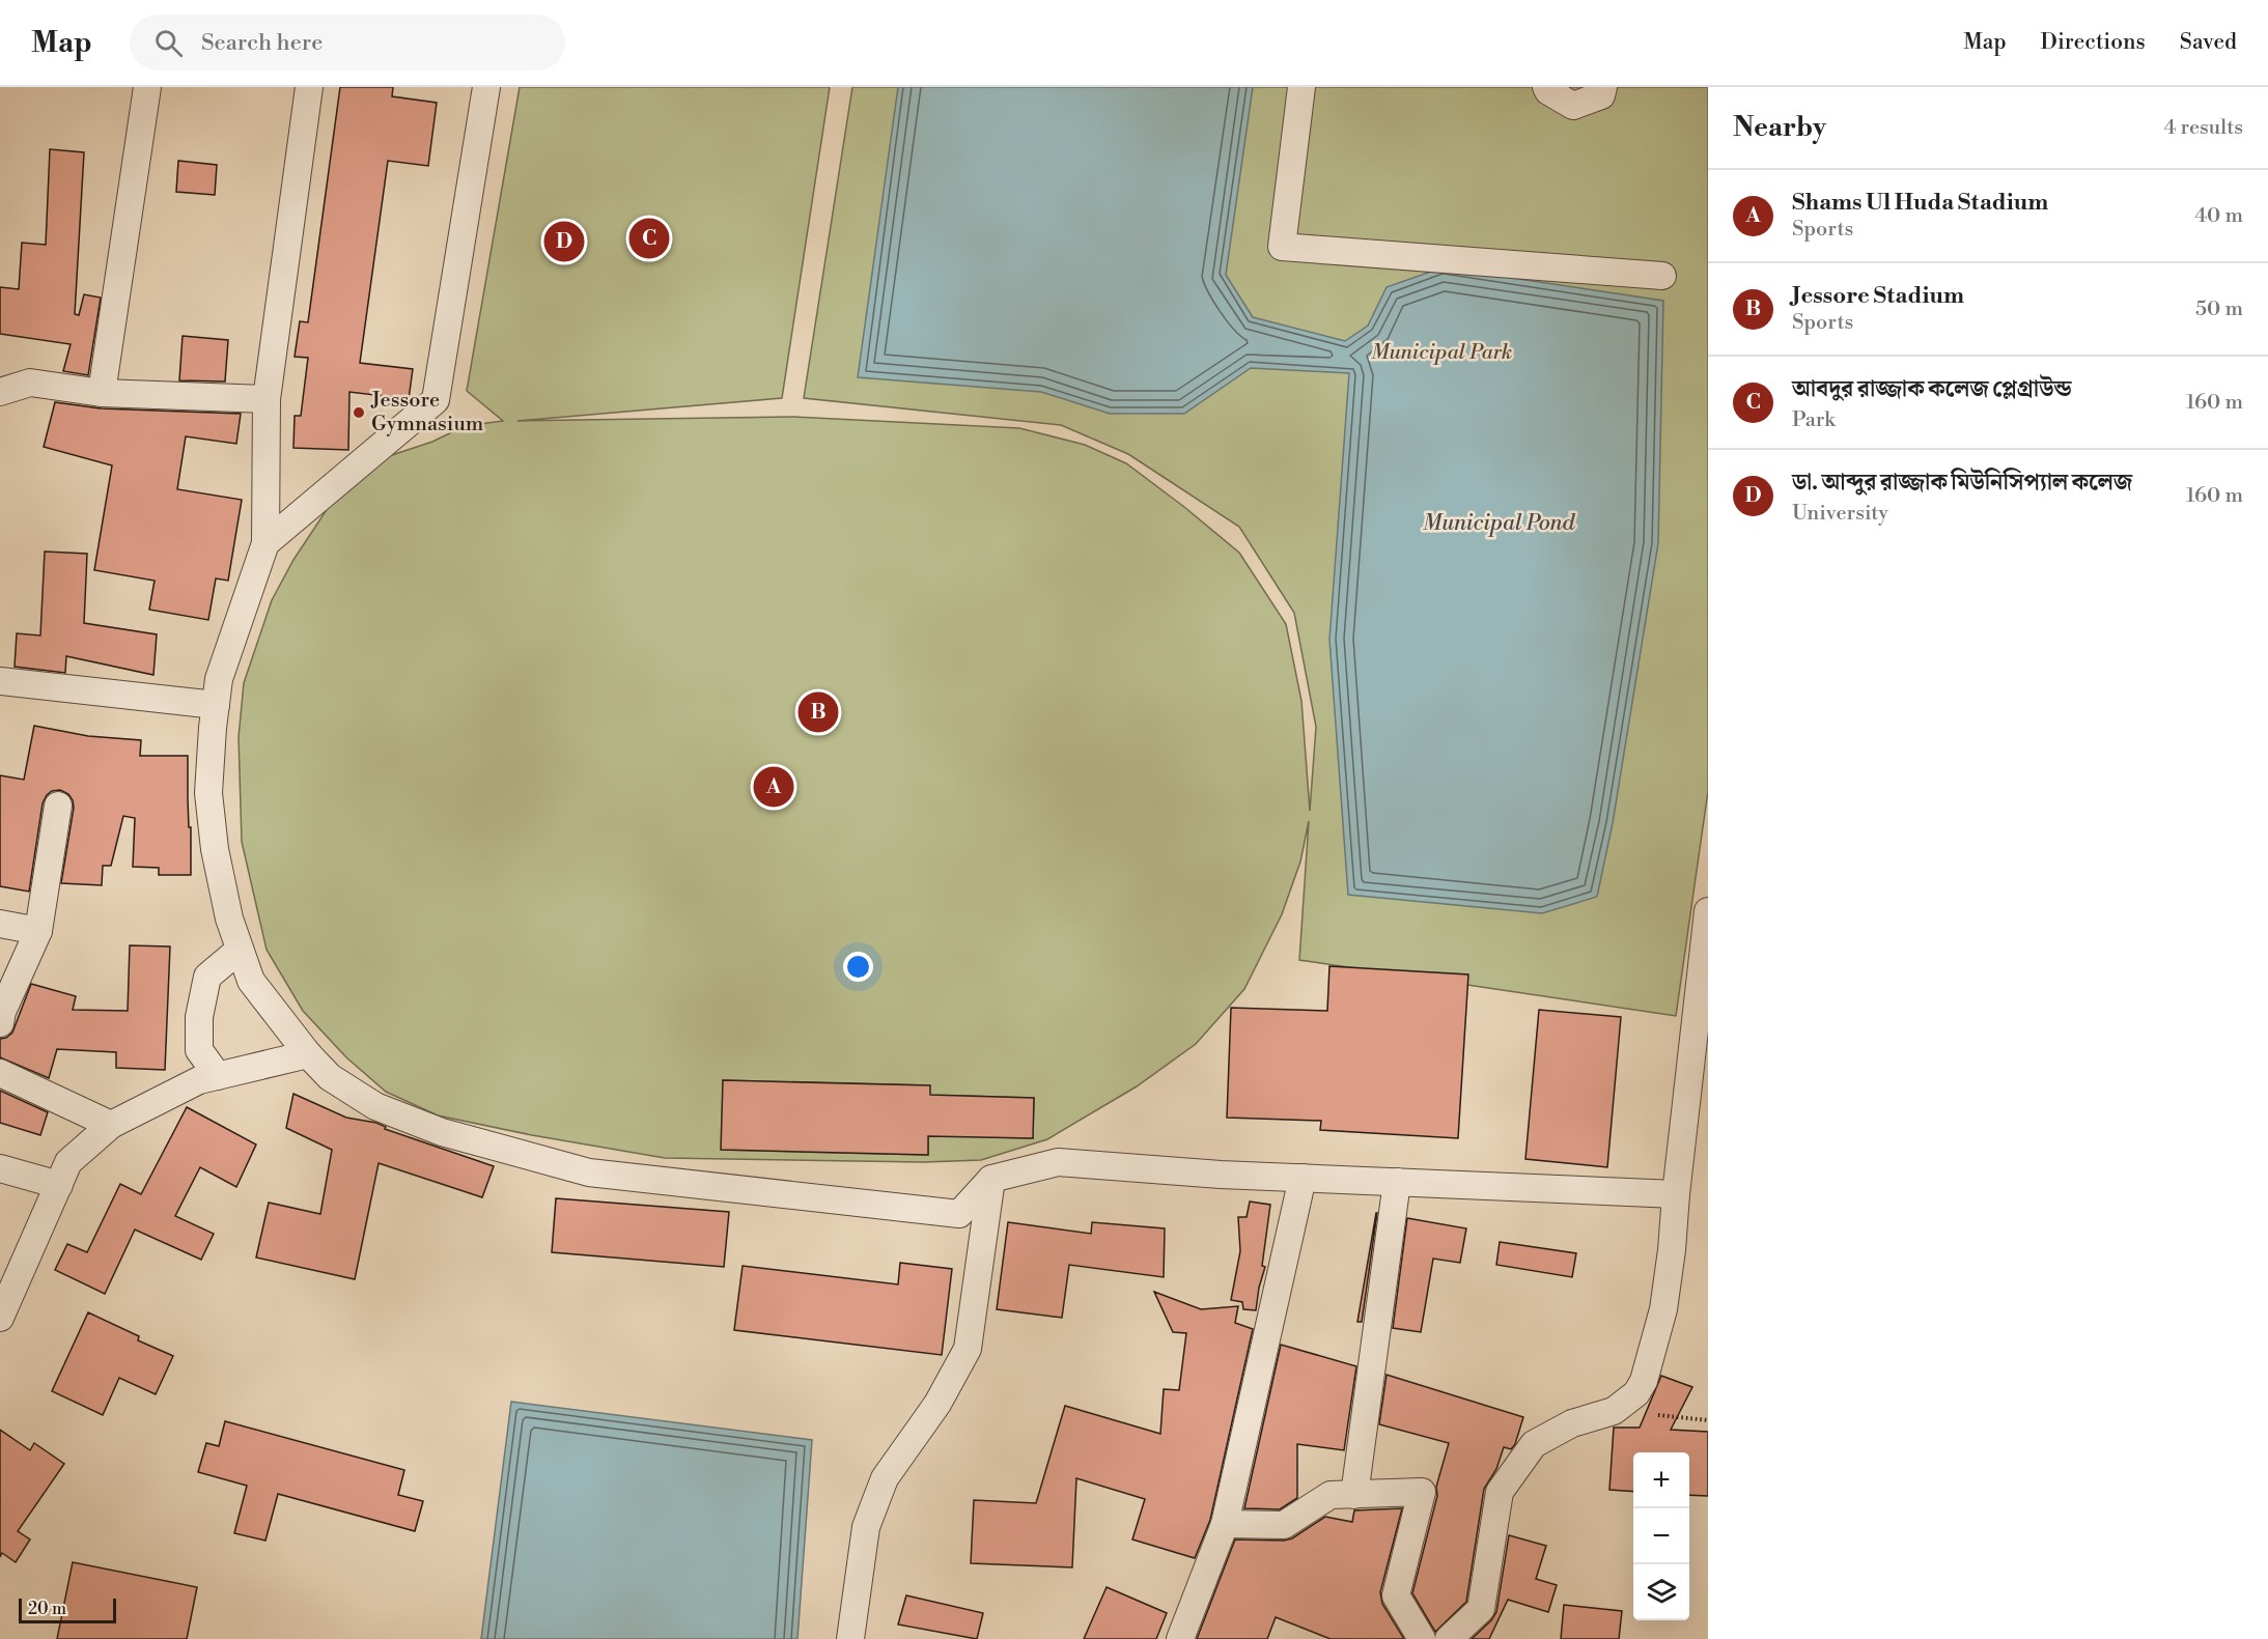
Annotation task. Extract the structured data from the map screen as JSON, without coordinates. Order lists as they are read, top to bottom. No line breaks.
{"water":["Municipal Pond"],"parks":["Municipal Park"],"places":["Jessore Gymnasium"],"scale_bar":"20 m","page":{"header":"Map","search":"Search here","nav":["Map","Directions","Saved"],"heading":["Nearby","4 results"],"list":[{"mark":"A","name":"Shams Ul Huda Stadium","note":"Sports","value":"40 m"},{"mark":"B","name":"Jessore Stadium","note":"Sports","value":"50 m"},{"mark":"C","name":"আবদুর রাজ্জাক কলেজ প্লেগ্রাউন্ড","note":"Park","value":"160 m"},{"mark":"D","name":"ডা. আব্দুর রাজ্জাক মিউনিসিপ্যাল কলেজ","note":"University","value":"160 m"}],"pins":["C","D","B","A"],"map_buttons":["+","−"],"scale":"20 m"}}
